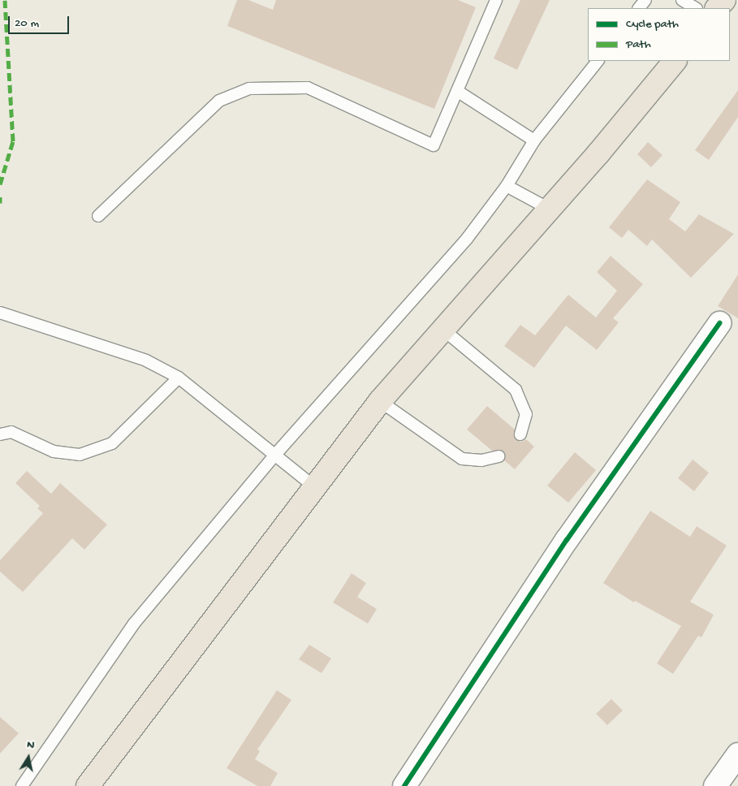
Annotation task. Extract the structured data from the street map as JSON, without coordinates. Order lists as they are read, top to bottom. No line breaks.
{"legend":["Cycle path","Path"],"scale_bar":"20 m","north":"top"}
